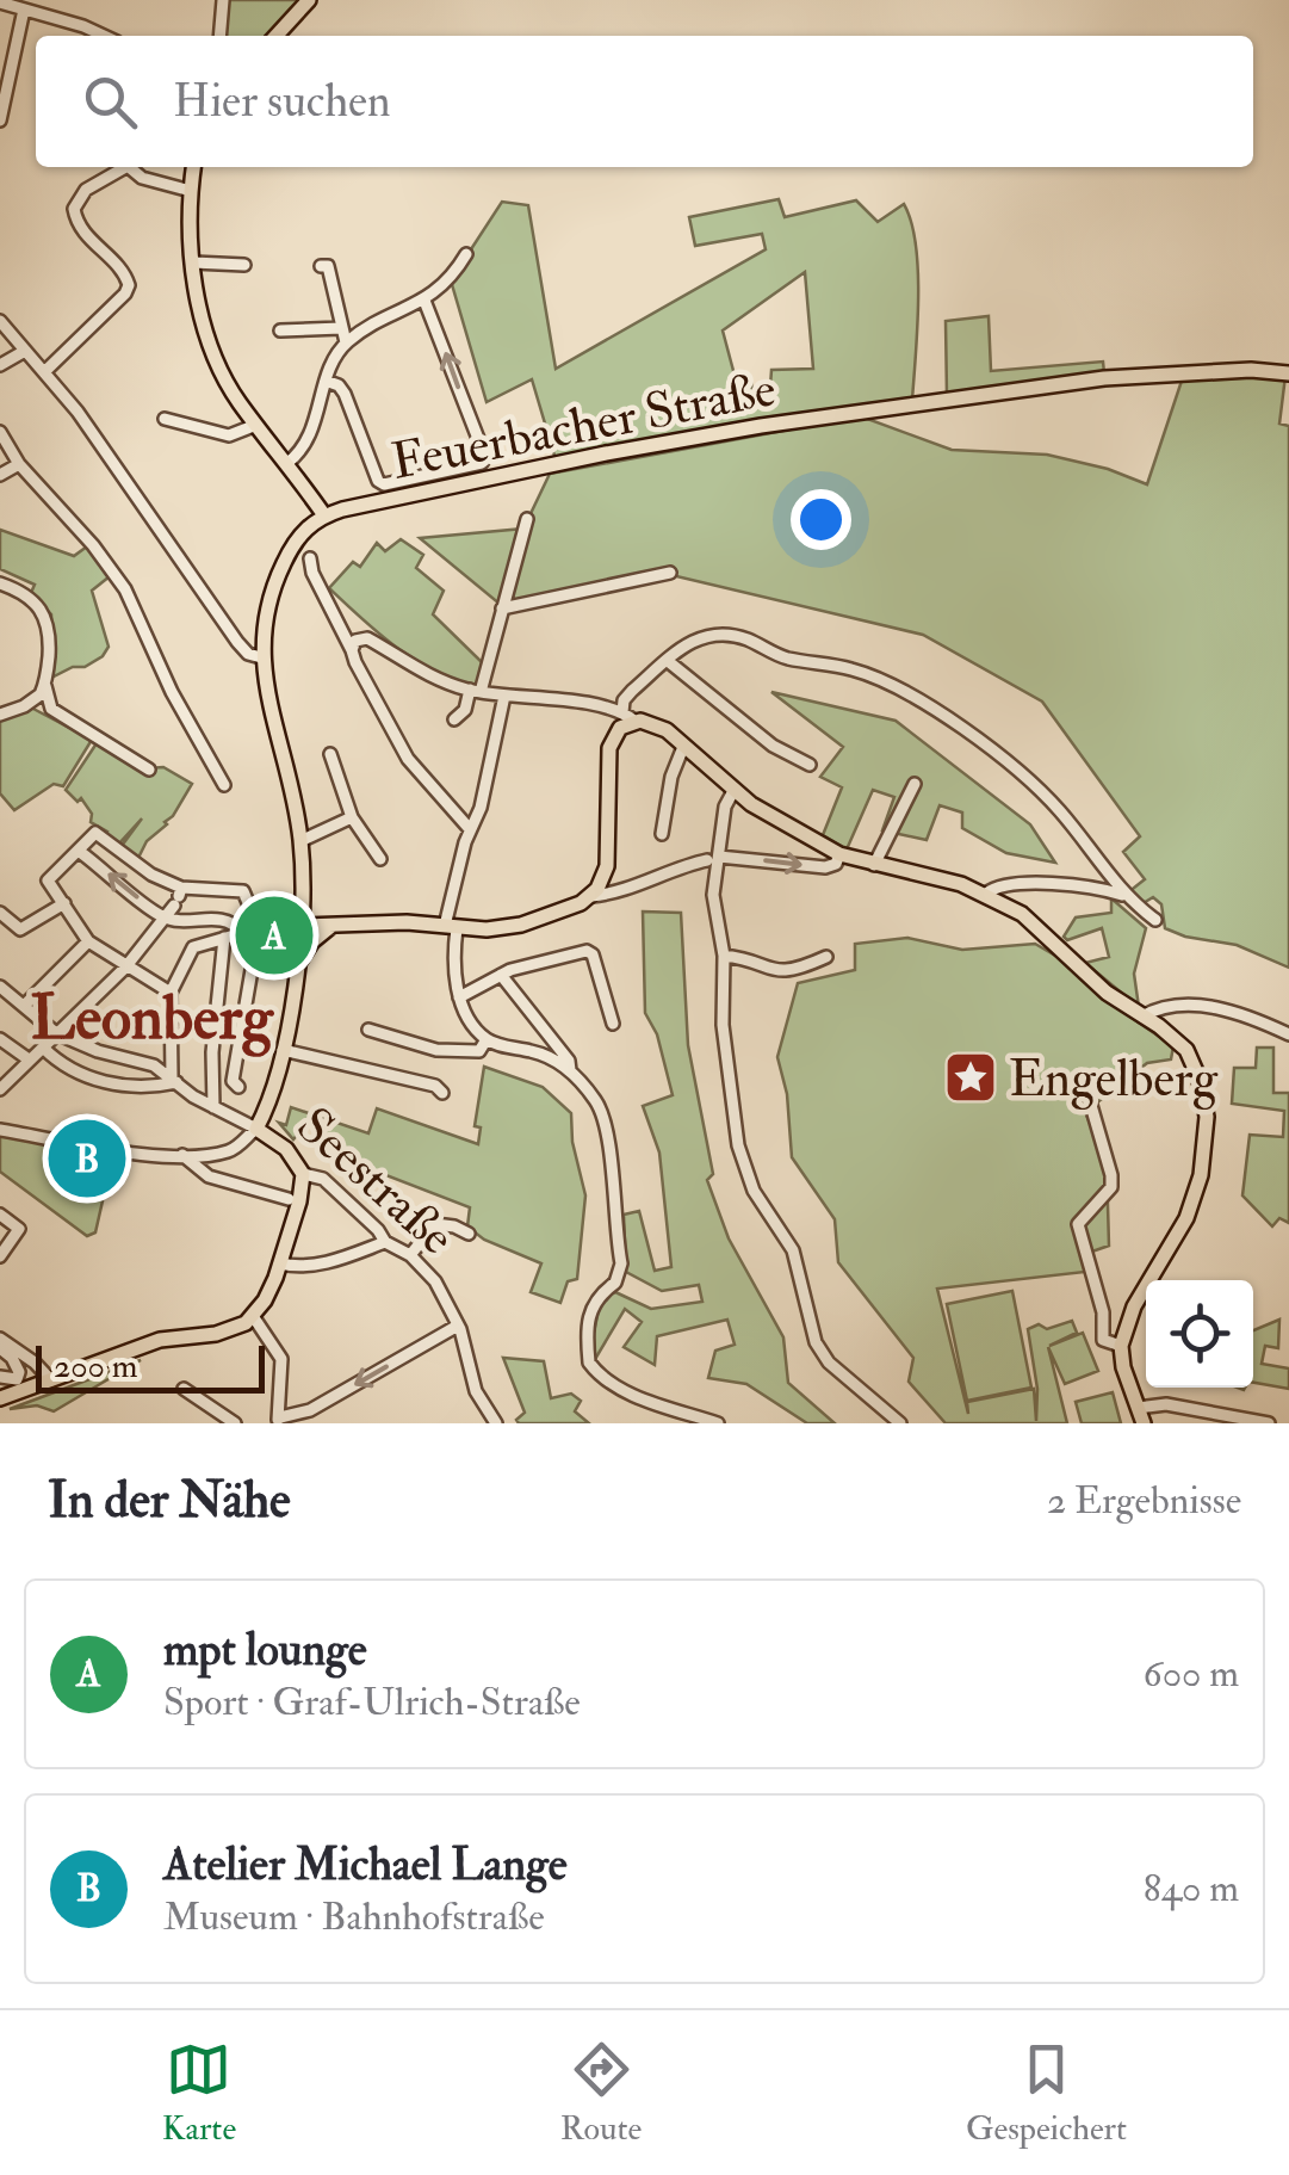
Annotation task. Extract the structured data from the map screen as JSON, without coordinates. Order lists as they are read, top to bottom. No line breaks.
{"streets":{"main road":["Feuerbacher Straße","Seestraße"]},"districts":["Leonberg"],"places":{"place":["Engelberg"]},"scale_bar":"200 m","page":{"search":"Hier suchen","pins":["A","B"],"scale":"200 m","heading":["In der Nähe","2 Ergebnisse"],"list":[{"mark":"A","name":"mpt lounge","note":"Sport · Graf-Ulrich-Straße","value":"600 m"},{"mark":"B","name":"Atelier Michael Lange","note":"Museum · Bahnhofstraße","value":"840 m"}],"nav":["Karte","Route","Gespeichert"]}}
